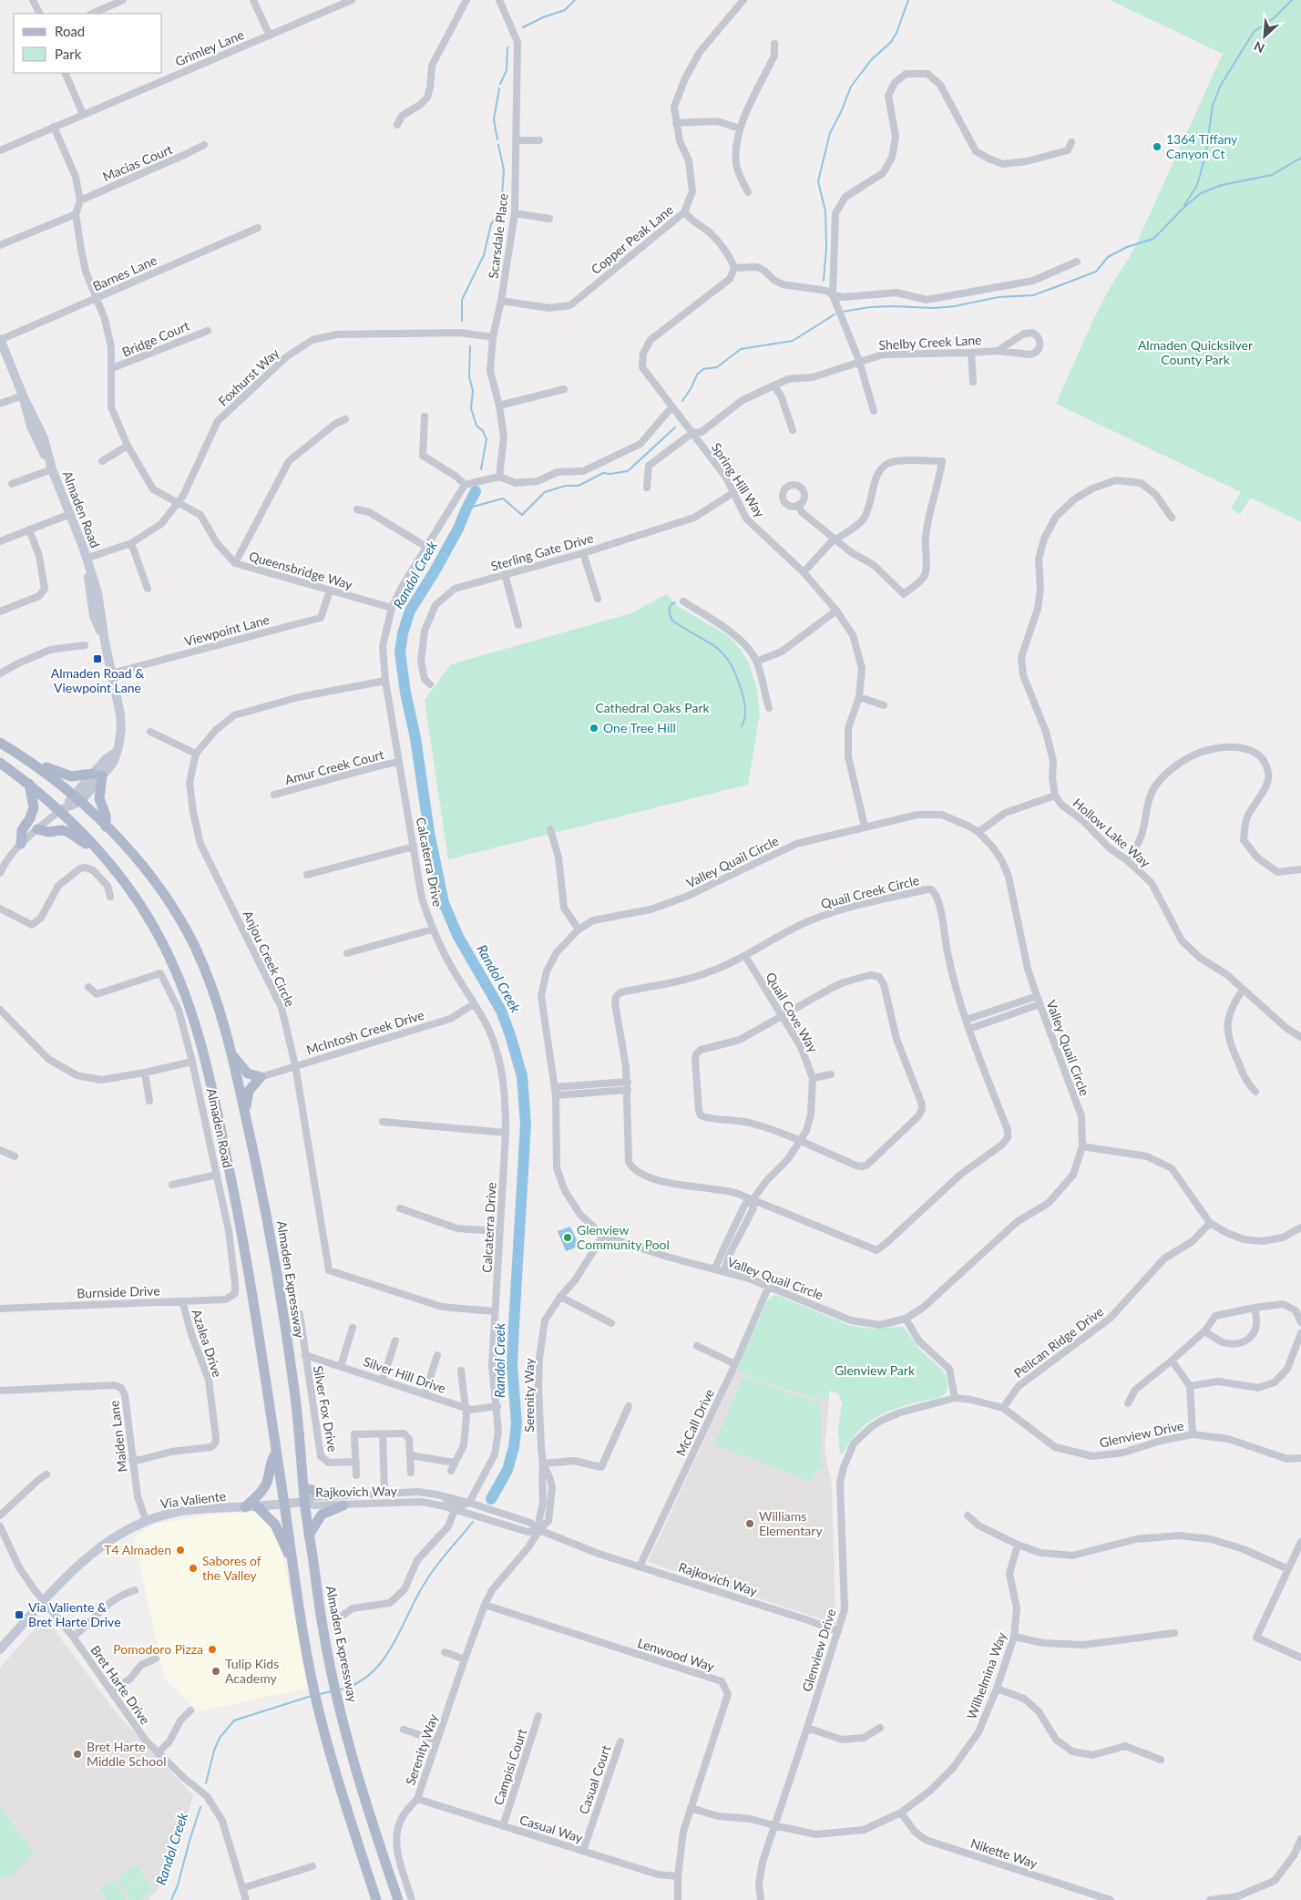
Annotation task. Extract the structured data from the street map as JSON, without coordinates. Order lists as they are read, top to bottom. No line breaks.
{"streets":{"main road":["Almaden Expressway"],"street":["Grimley Lane","Macias Court","Scarsdale Place","Copper Peak Lane","Barnes Lane","Bridge Court","Shelby Creek Lane","Foxhurst Way","Spring Hill Way","Almaden Road","Sterling Gate Drive","Queensbridge Way","Viewpoint Lane","Amur Creek Court","Hollow Lake Way","Calcaterra Drive","Valley Quail Circle","Quail Creek Circle","Anjou Creek Circle","Quail Cove Way","McIntosh Creek Drive","Burnside Drive","Pelican Ridge Drive","Azalea Drive","Silver Hill Drive","Serenity Way","Silver Fox Drive","McCall Drive","Glenview Drive","Maiden Lane","Rajkovich Way","Via Valiente","Lenwood Way","Wilhelmina Way","Bret Harte Drive","Campisi Court","Casual Court","Casual Way","Nikette Way"]},"crossings":[["Grimley Lane","Queensbridge Way"],["Macias Court","Queensbridge Way"],["Scarsdale Place","Copper Peak Lane"],["Scarsdale Place","Foxhurst Way"],["Barnes Lane","Almaden Road"],["Barnes Lane","Queensbridge Way"],["Bridge Court","Queensbridge Way"],["Shelby Creek Lane","Spring Hill Way"],["Foxhurst Way","Almaden Road"],["Foxhurst Way","Queensbridge Way"],["Spring Hill Way","Sterling Gate Drive"],["Spring Hill Way","Valley Quail Circle"],["Almaden Road","Viewpoint Lane"],["Almaden Road","Almaden Expressway"],["Almaden Road","Burnside Drive"],["Queensbridge Way","Viewpoint Lane"],["Queensbridge Way","Calcaterra Drive"],["Amur Creek Court","Calcaterra Drive"],["Calcaterra Drive","Anjou Creek Circle"],["Calcaterra Drive","McIntosh Creek Drive"],["Calcaterra Drive","Silver Hill Drive"],["Calcaterra Drive","Rajkovich Way"],["Valley Quail Circle","Quail Cove Way"],["Valley Quail Circle","Serenity Way"],["Valley Quail Circle","McCall Drive"],["Quail Creek Circle","Quail Cove Way"],["Anjou Creek Circle","McIntosh Creek Drive"],["Almaden Expressway","Rajkovich Way"],["Almaden Expressway","Via Valiente"],["Burnside Drive","Azalea Drive"],["Pelican Ridge Drive","Glenview Drive"],["Azalea Drive","Maiden Lane"],["Silver Hill Drive","Silver Fox Drive"],["Serenity Way","Rajkovich Way"],["Serenity Way","Lenwood Way"],["Serenity Way","Casual Way"],["McCall Drive","Rajkovich Way"],["Glenview Drive","Rajkovich Way"],["Glenview Drive","Wilhelmina Way"],["Maiden Lane","Via Valiente"],["Rajkovich Way","Via Valiente"],["Via Valiente","Bret Harte Drive"],["Lenwood Way","Wilhelmina Way"],["Lenwood Way","Casual Way"],["Wilhelmina Way","Nikette Way"],["Campisi Court","Casual Way"],["Casual Court","Casual Way"]],"water":["Randol Creek"],"parks":["Almaden Quicksilver County Park","Cathedral Oaks Park","Glenview Park"],"places":{"other":["1364 Tiffany Canyon Ct","One Tree Hill","Glenview Community Pool","Williams Elementary","T4 Almaden","Sabores of the Valley","Pomodoro Pizza","Tulip Kids Academy","Bret Harte Middle School"],"transit":["Almaden Road & Viewpoint Lane","Via Valiente & Bret Harte Drive"]},"legend":["Road","Park"],"north":"bottom left"}
